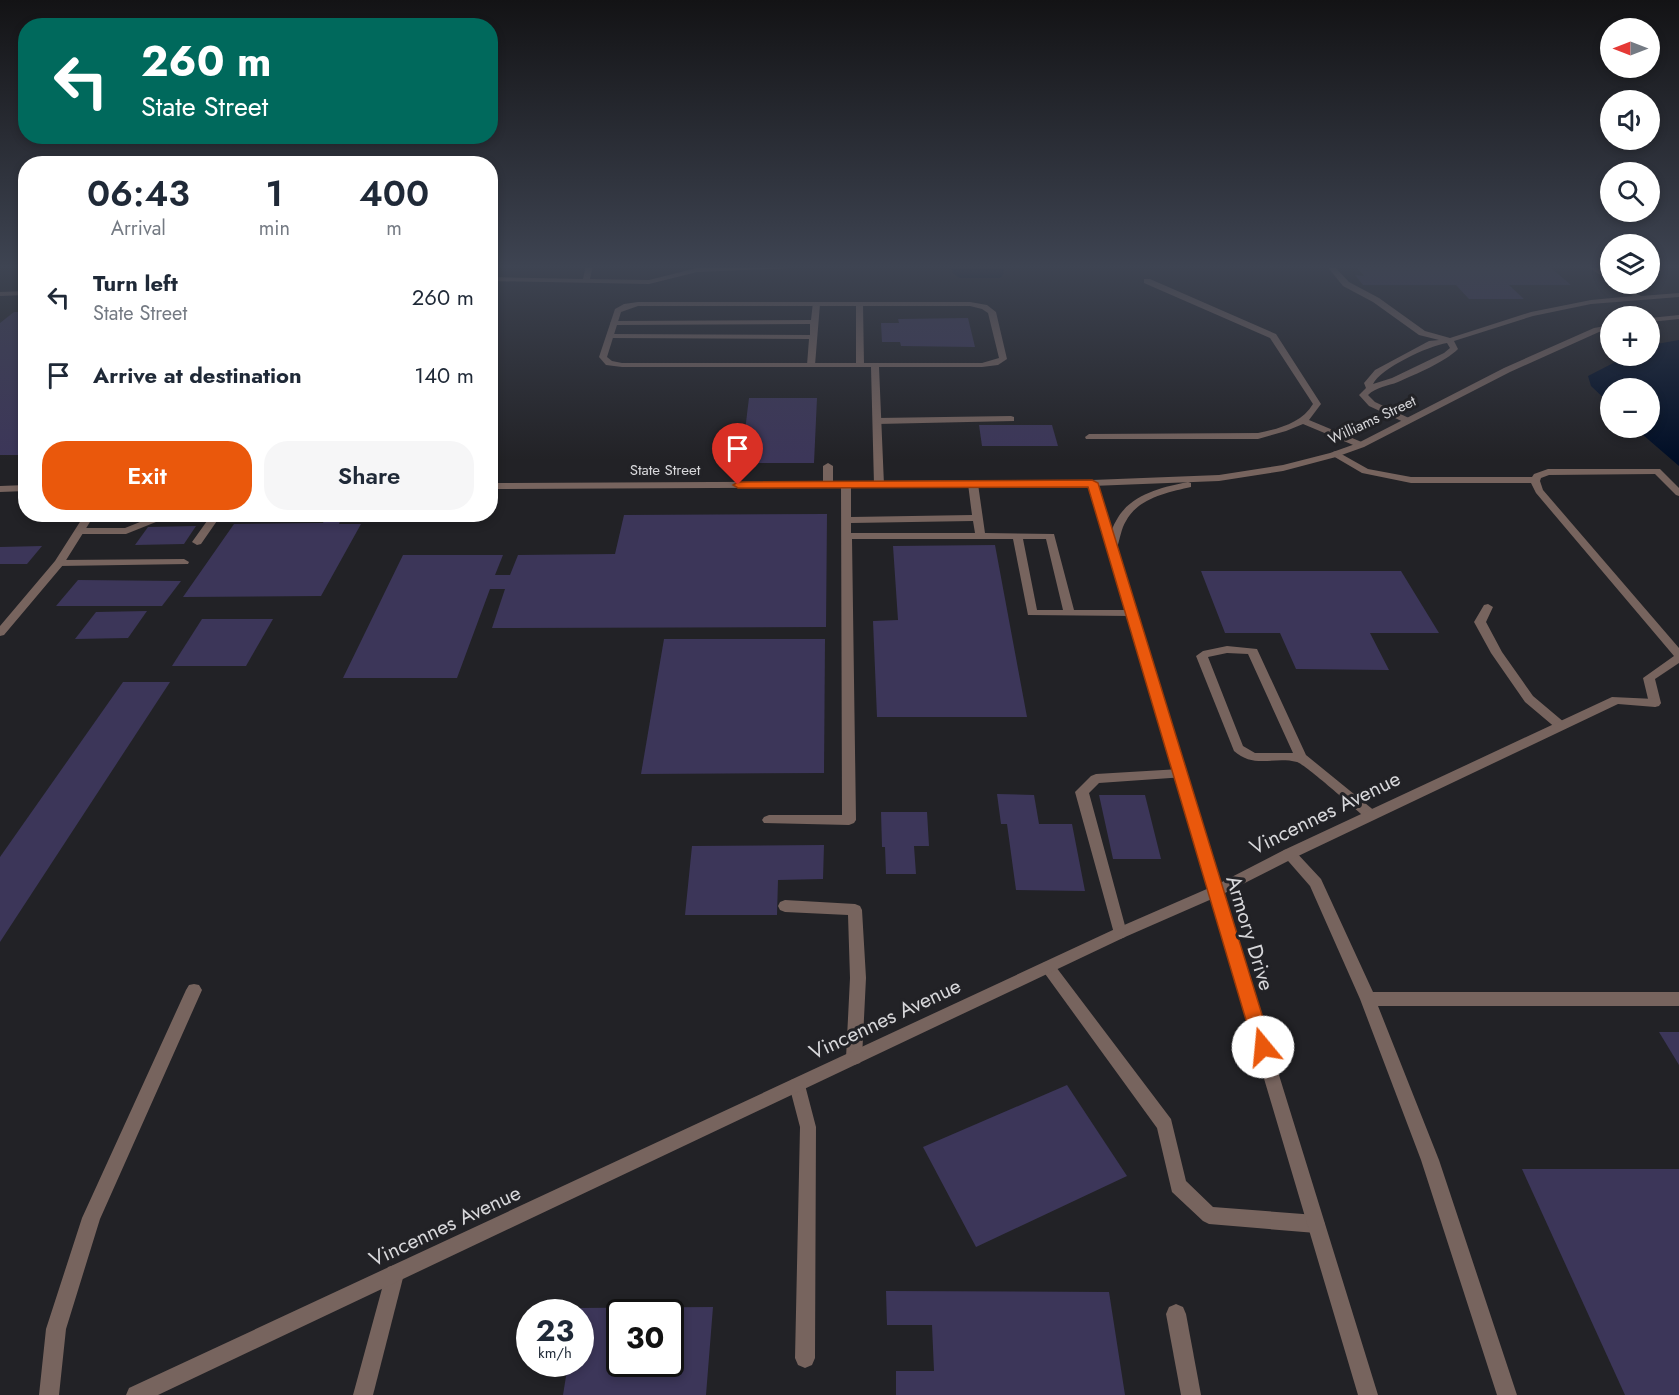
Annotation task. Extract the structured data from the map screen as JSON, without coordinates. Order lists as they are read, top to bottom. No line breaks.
{"streets":{"street":["Williams Street","State Street","Vincennes Avenue","Armory Drive"]},"crossings":[["Williams Street","State Street"],["Williams Street","Armory Drive"],["State Street","Armory Drive"],["Vincennes Avenue","Armory Drive"]],"north":"left","page":{"map_buttons":["+","−"],"turn":["260 m","State Street"],"eta":["06:43","Arrival","1","min","400","m"],"list":[{"name":"Turn left","note":"State Street","value":"260 m"},{"name":"Arrive at destination","value":"140 m"}],"buttons":["Exit","Share"],"speed":"23 km/h","limit":"30"}}
